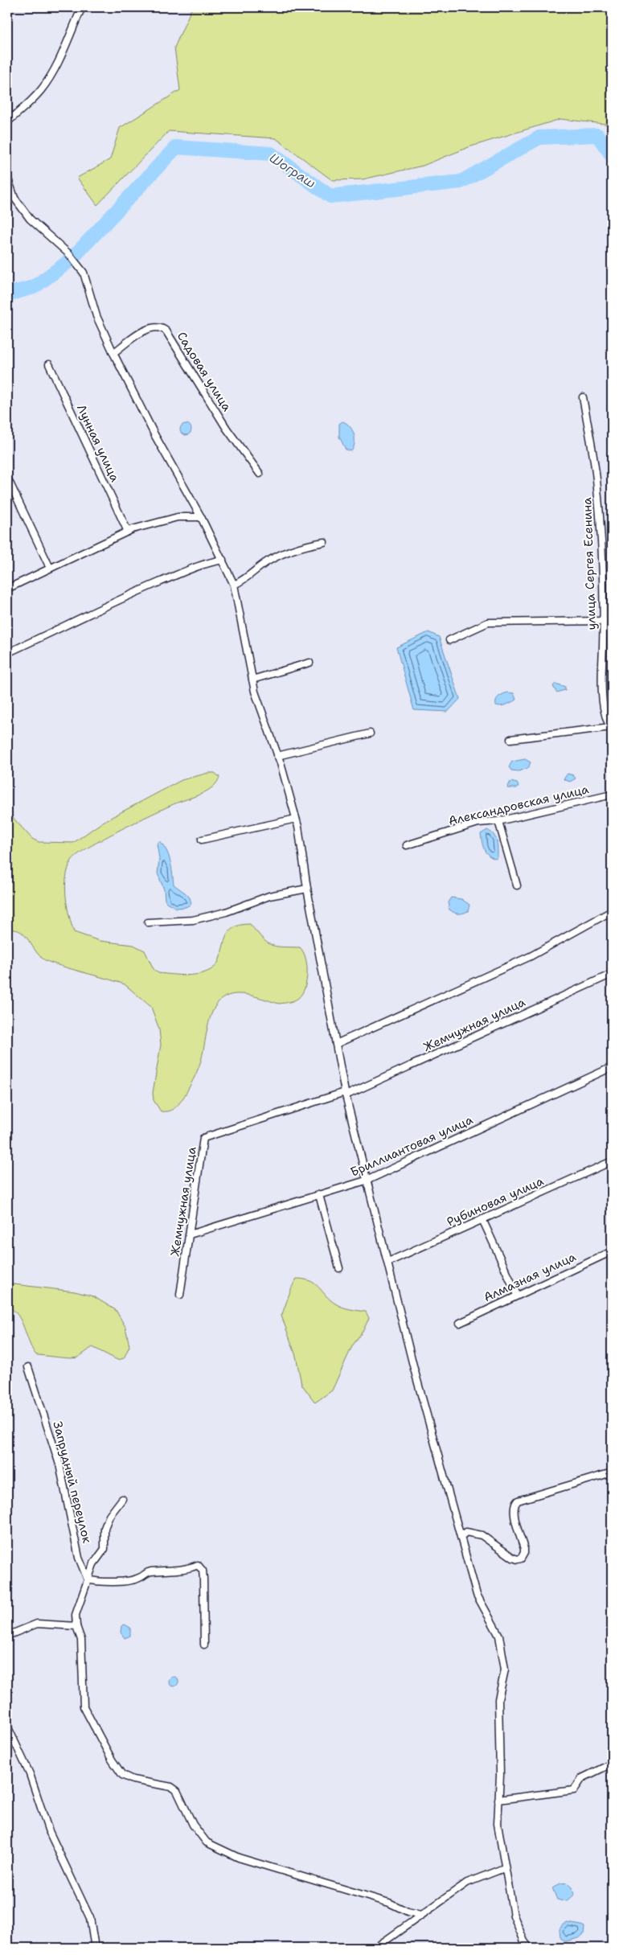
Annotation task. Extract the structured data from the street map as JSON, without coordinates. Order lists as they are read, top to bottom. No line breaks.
{"streets":{"street":["Садовая улица","Лунная улица","улица Сергея Есенина","Александровская улица","Жемчужная улица","Бриллиантовая улица","Рубиновая улица","Алмазная улица","Запрудный переулок"]},"crossings":[["Жемчужная улица","Бриллиантовая улица"]],"water":["Шограш"]}
